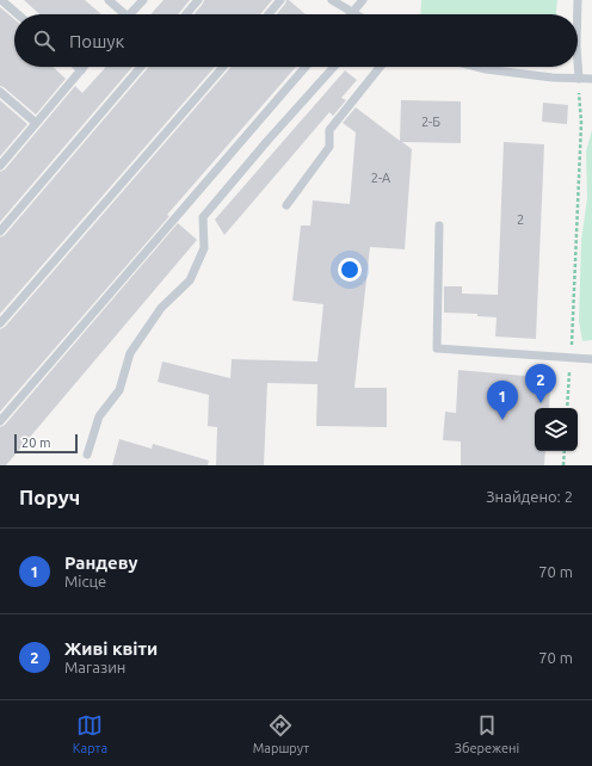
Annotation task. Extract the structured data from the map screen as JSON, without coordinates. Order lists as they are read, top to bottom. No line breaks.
{"house_numbers":["2-Б","2-А","2"],"scale_bar":"20 m","page":{"search":"Пошук","pins":["2","1"],"scale":"20 m","heading":["Поруч","Знайдено: 2"],"list":[{"mark":"1","name":"Рандеву","note":"Місце","value":"70 m"},{"mark":"2","name":"Живі квіти","note":"Магазин","value":"70 m"}],"nav":["Карта","Маршрут","Збережені"]}}
